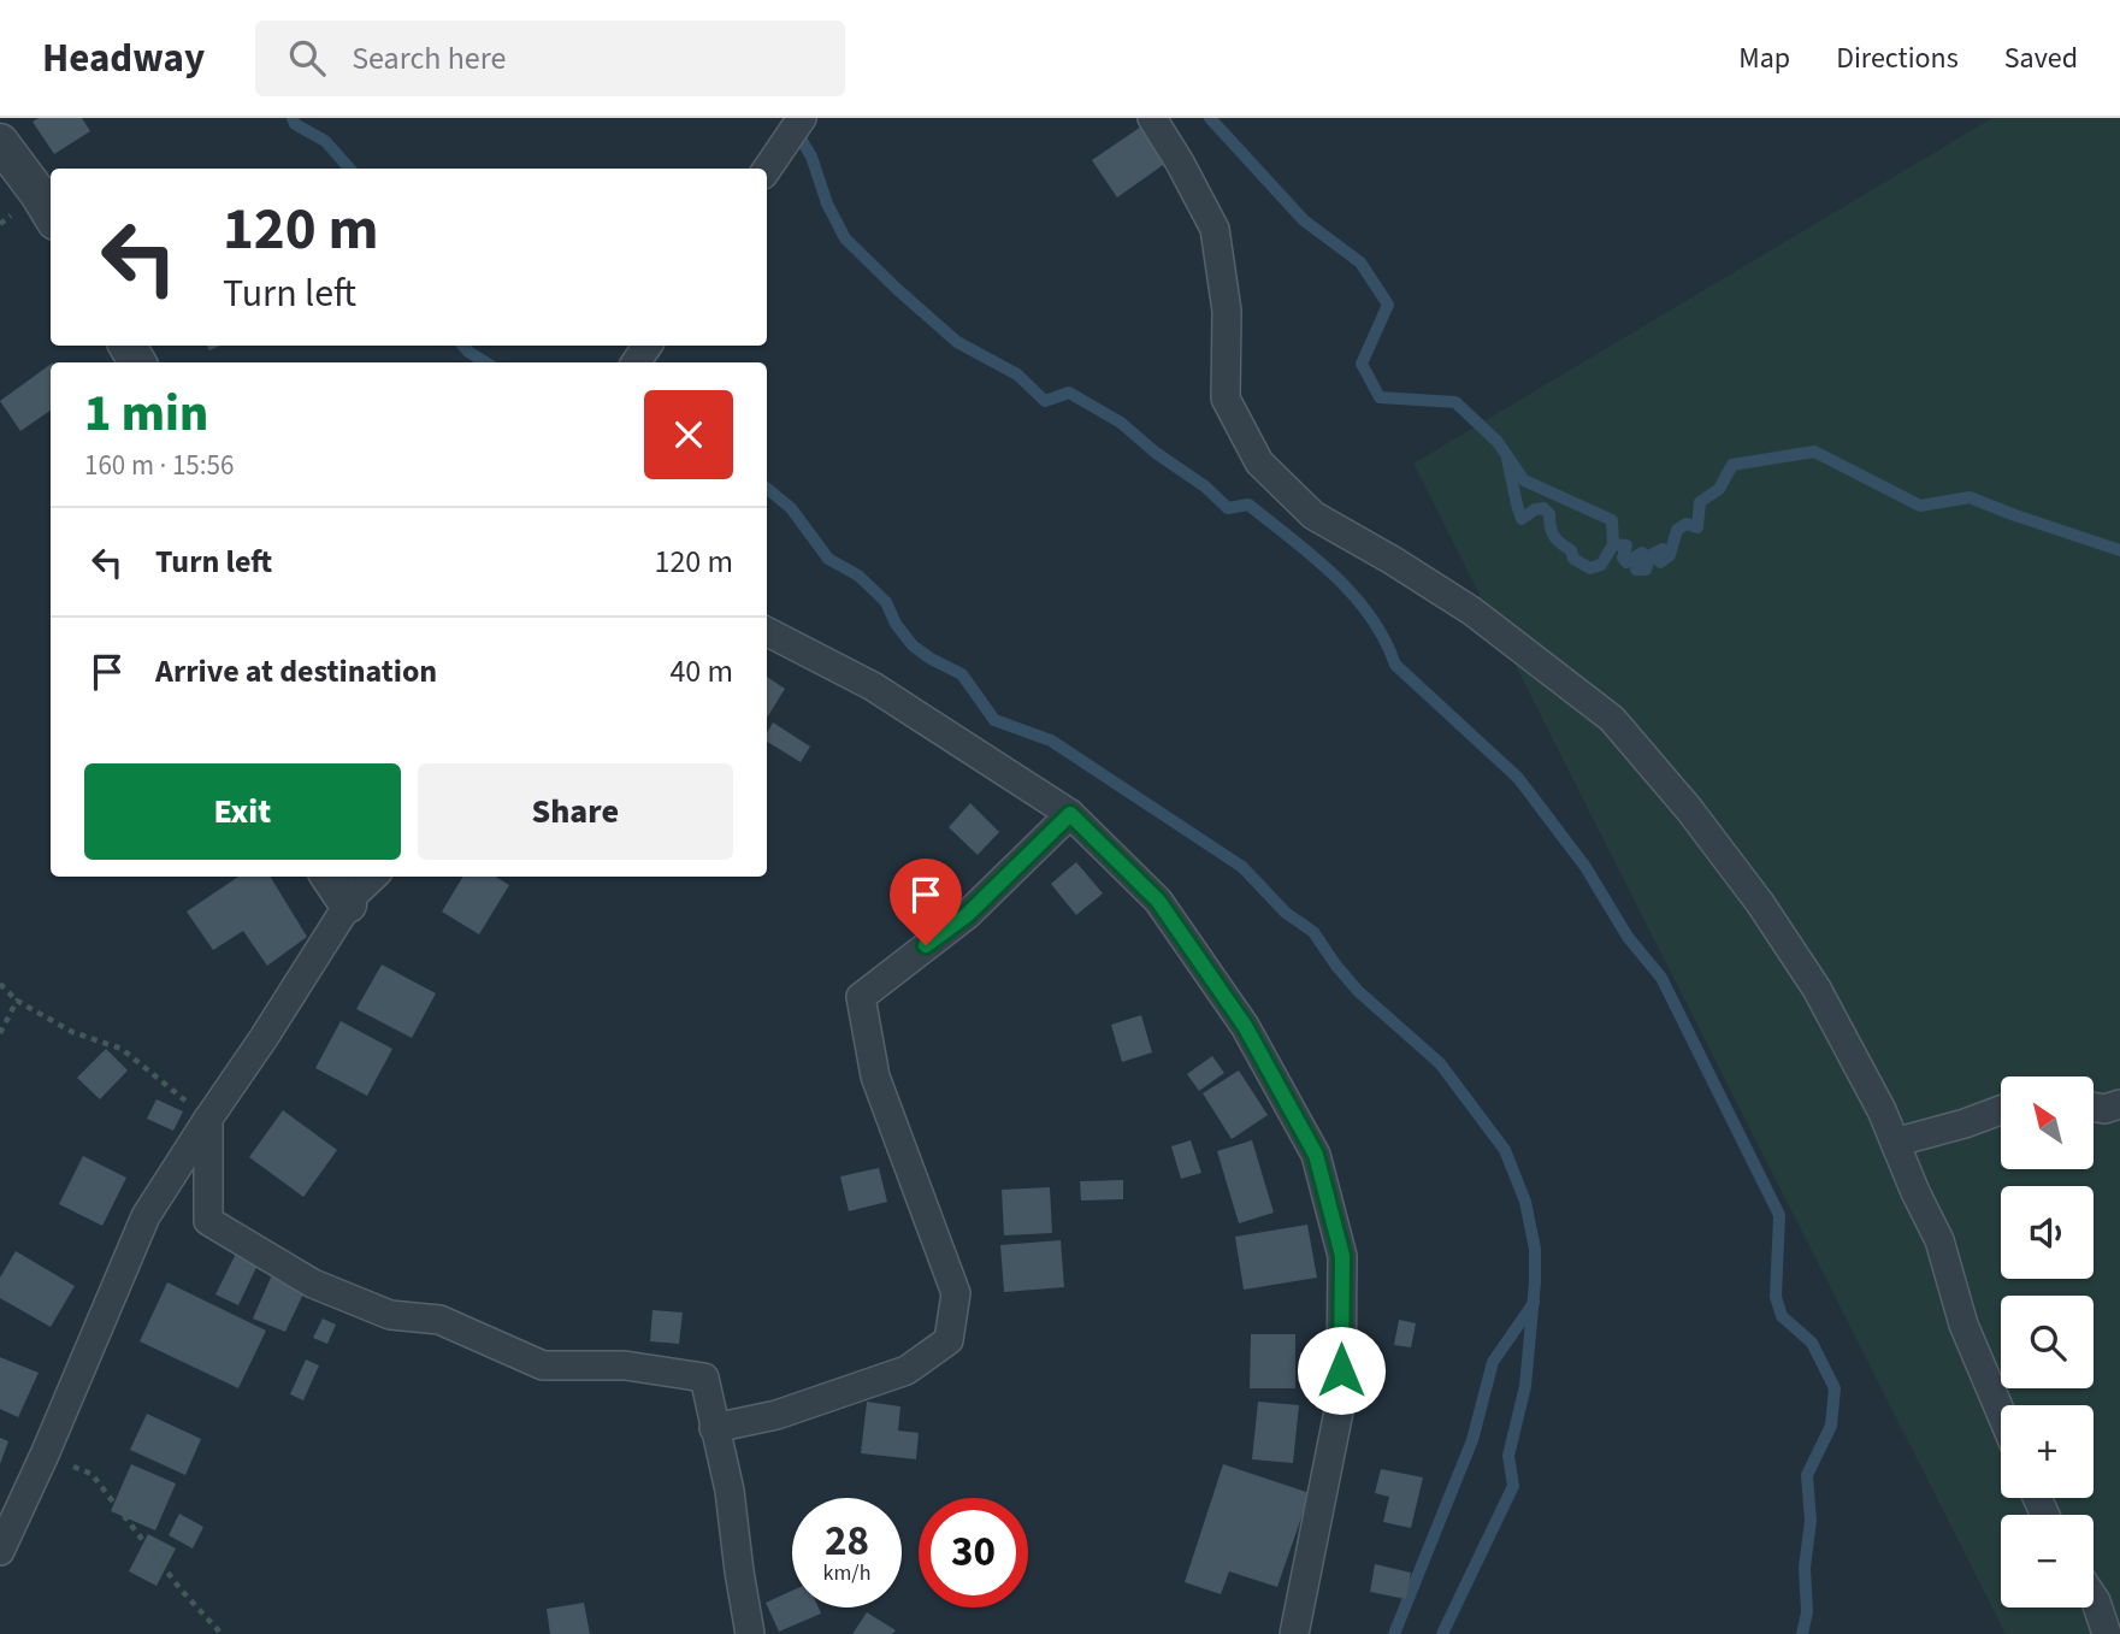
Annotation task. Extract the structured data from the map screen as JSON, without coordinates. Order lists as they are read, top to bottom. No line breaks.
{"north":"top left","page":{"header":"Headway","search":"Search here","nav":["Map","Directions","Saved"],"turn":["120 m","Turn left"],"heading":["1 min","160 m · 15:56"],"list":[{"name":"Turn left","value":"120 m"},{"name":"Arrive at destination","value":"40 m"}],"buttons":["Exit","Share"],"map_buttons":["+","−"],"speed":"28 km/h","limit":"30"}}
